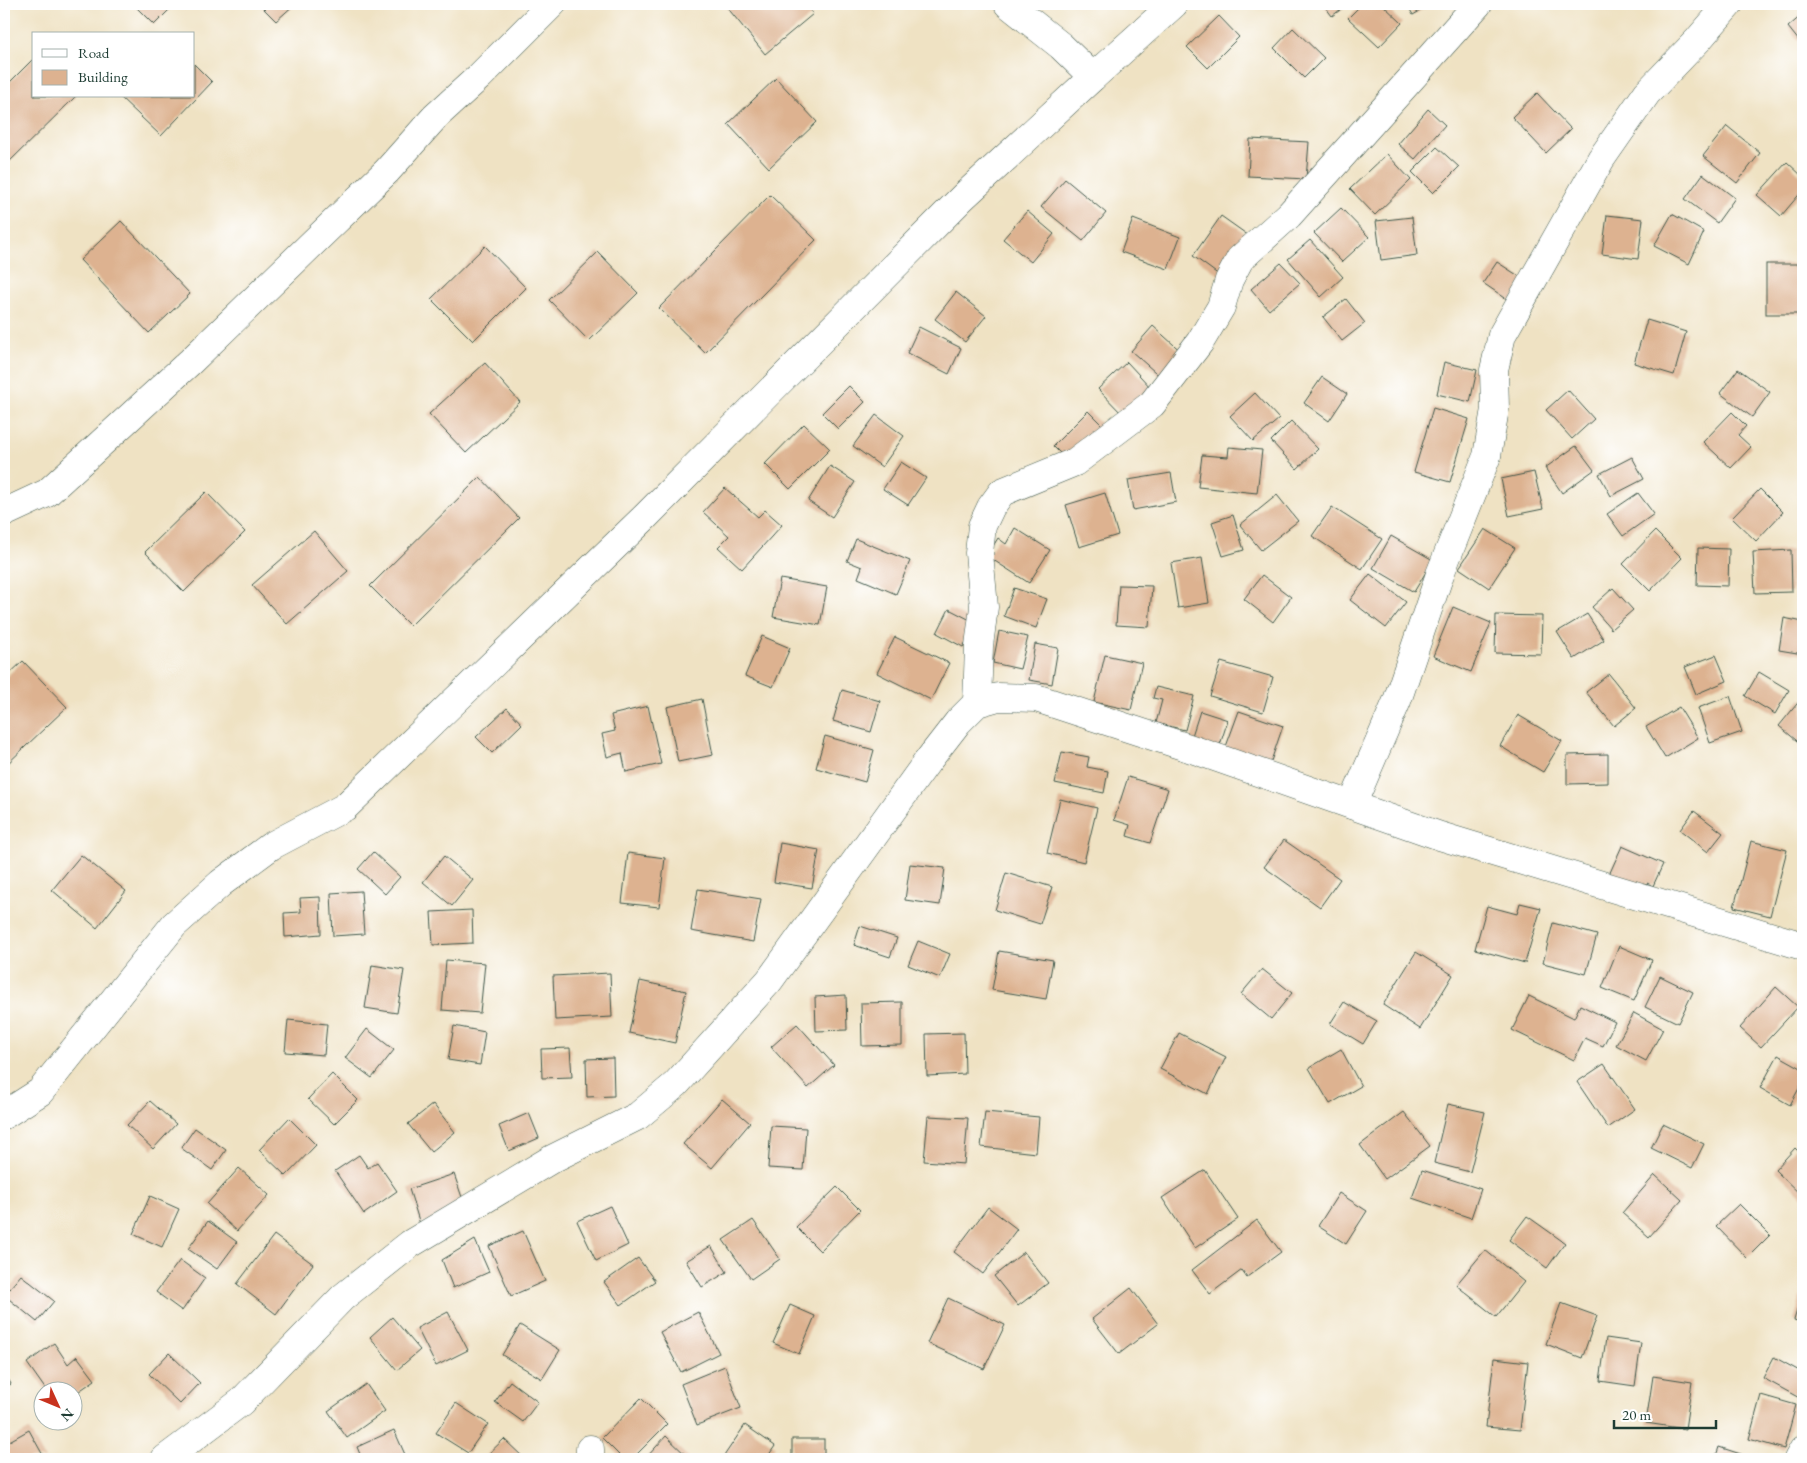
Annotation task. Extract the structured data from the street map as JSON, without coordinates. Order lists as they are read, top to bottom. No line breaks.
{"legend":["Road","Building"],"scale_bar":"20 m","north":"bottom right"}
